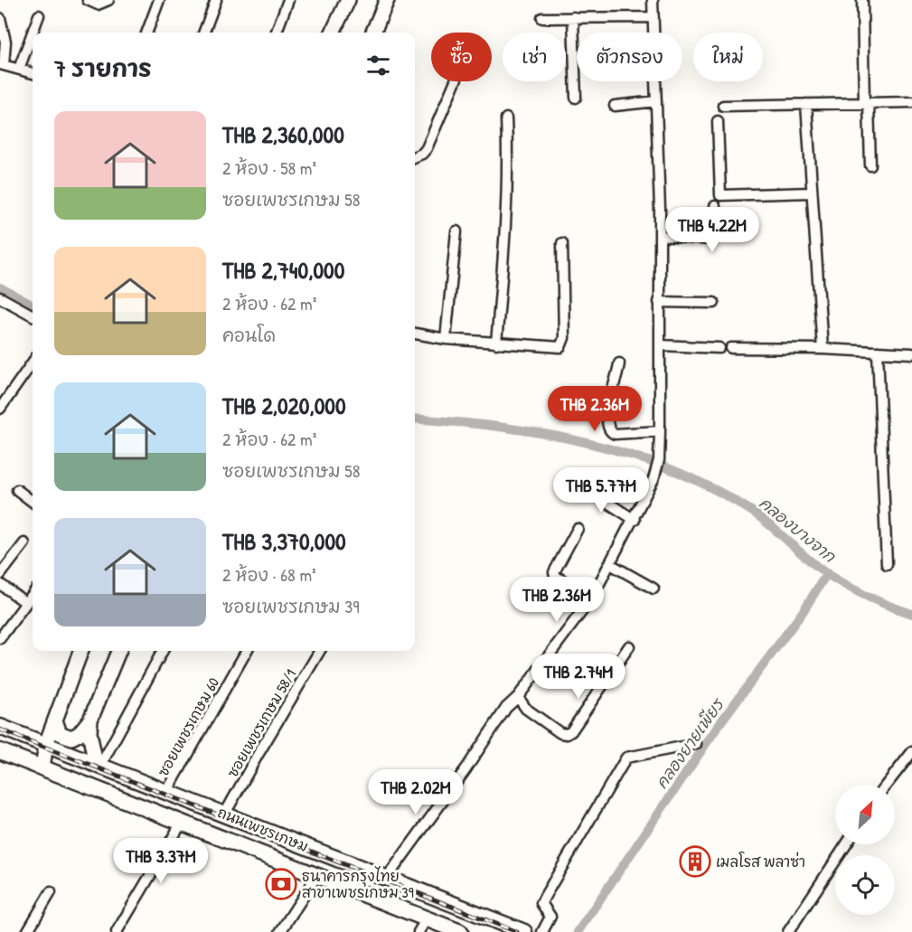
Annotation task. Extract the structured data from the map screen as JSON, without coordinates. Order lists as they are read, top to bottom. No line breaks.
{"streets":{"main road":["ถนนเพชรเกษม"],"street":["ซอยเพชรเกษม 58/1","ซอยเพชรเกษม 60"]},"crossings":[["ซอยเพชรเกษม 58/1","ถนนเพชรเกษม"],["ซอยเพชรเกษม 60","ถนนเพชรเกษม"]],"water":["คลองบางจาก","คลองยายเพียร"],"places":{"building":["เมลโรส พลาซ่า"],"bank":["ธนาคารกรุงไทย สาขาเพชรเกษม 39"]},"north":"top right","page":{"chip":["ซื้อ","เช่า","ตัวกรอง","ใหม่"],"heading":"7 รายการ","list":[{"name":"THB 2,360,000","note":"2 ห้อง · 58 m² · ซอยเพชรเกษม 58"},{"name":"THB 2,740,000","note":"2 ห้อง · 62 m² · คอนโด"},{"name":"THB 2,020,000","note":"2 ห้อง · 62 m² · ซอยเพชรเกษม 58"},{"name":"THB 3,370,000","note":"2 ห้อง · 68 m² · ซอยเพชรเกษม 39"}],"price":["THB 4.22M","THB 2.36M","THB 5.77M","THB 2.36M","THB 2.74M","THB 2.02M","THB 3.37M"]}}
